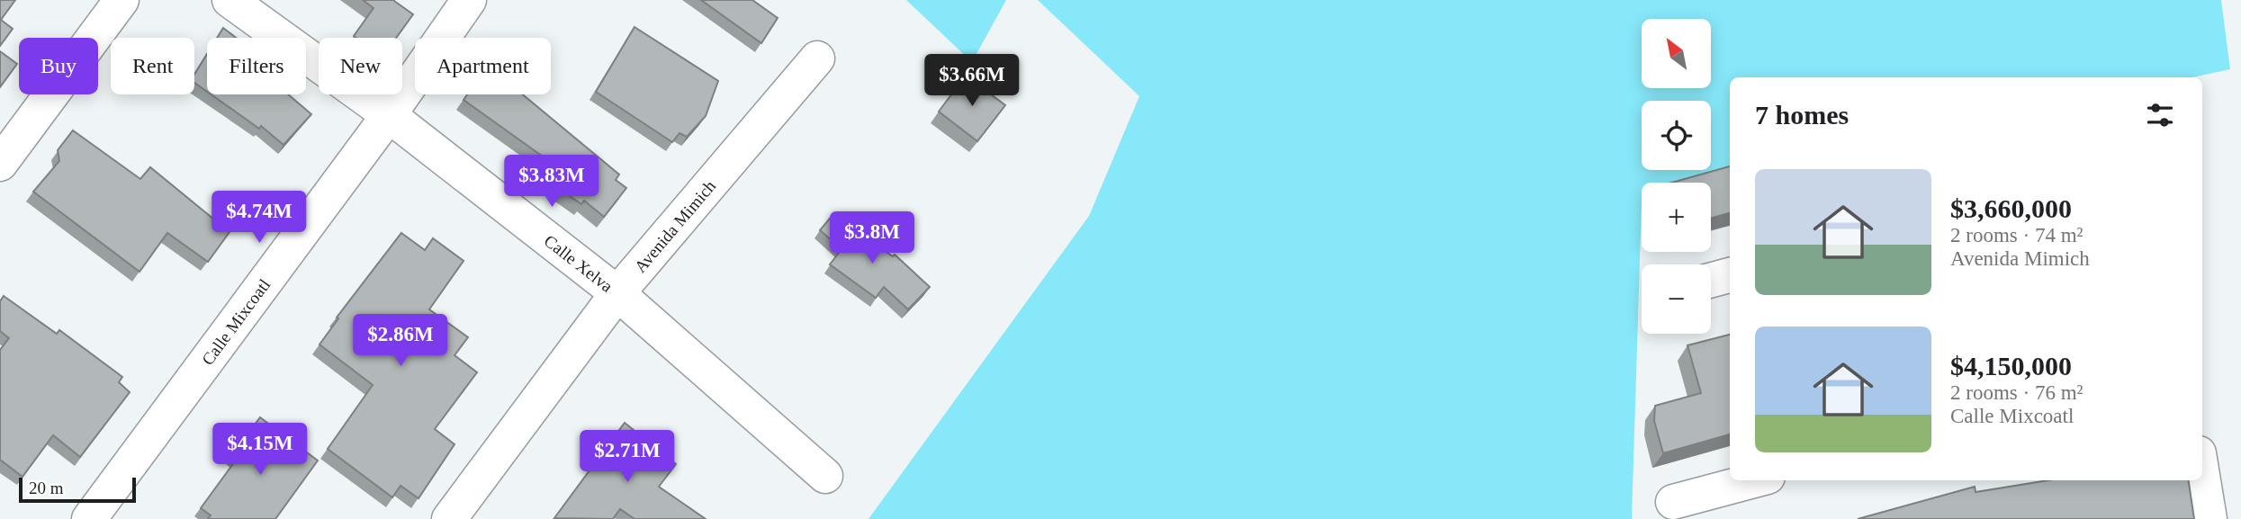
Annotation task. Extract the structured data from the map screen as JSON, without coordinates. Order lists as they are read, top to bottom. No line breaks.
{"streets":{"street":["Avenida Mimich","Calle Xelva","Calle Mixcoatl"]},"crossings":[["Avenida Mimich","Calle Xelva"],["Calle Xelva","Calle Mixcoatl"]],"scale_bar":"20 m","north":"top left","page":{"map_buttons":["+","−"],"chip":["Buy","Rent","Filters","New","Apartment"],"price":["$3.66M","$3.83M","$4.74M","$3.8M","$2.86M","$4.15M","$2.71M"],"heading":"7 homes","list":[{"name":"$3,660,000","note":"2 rooms · 74 m² · Avenida Mimich"},{"name":"$4,150,000","note":"2 rooms · 76 m² · Calle Mixcoatl"}],"scale":"20 m"}}
